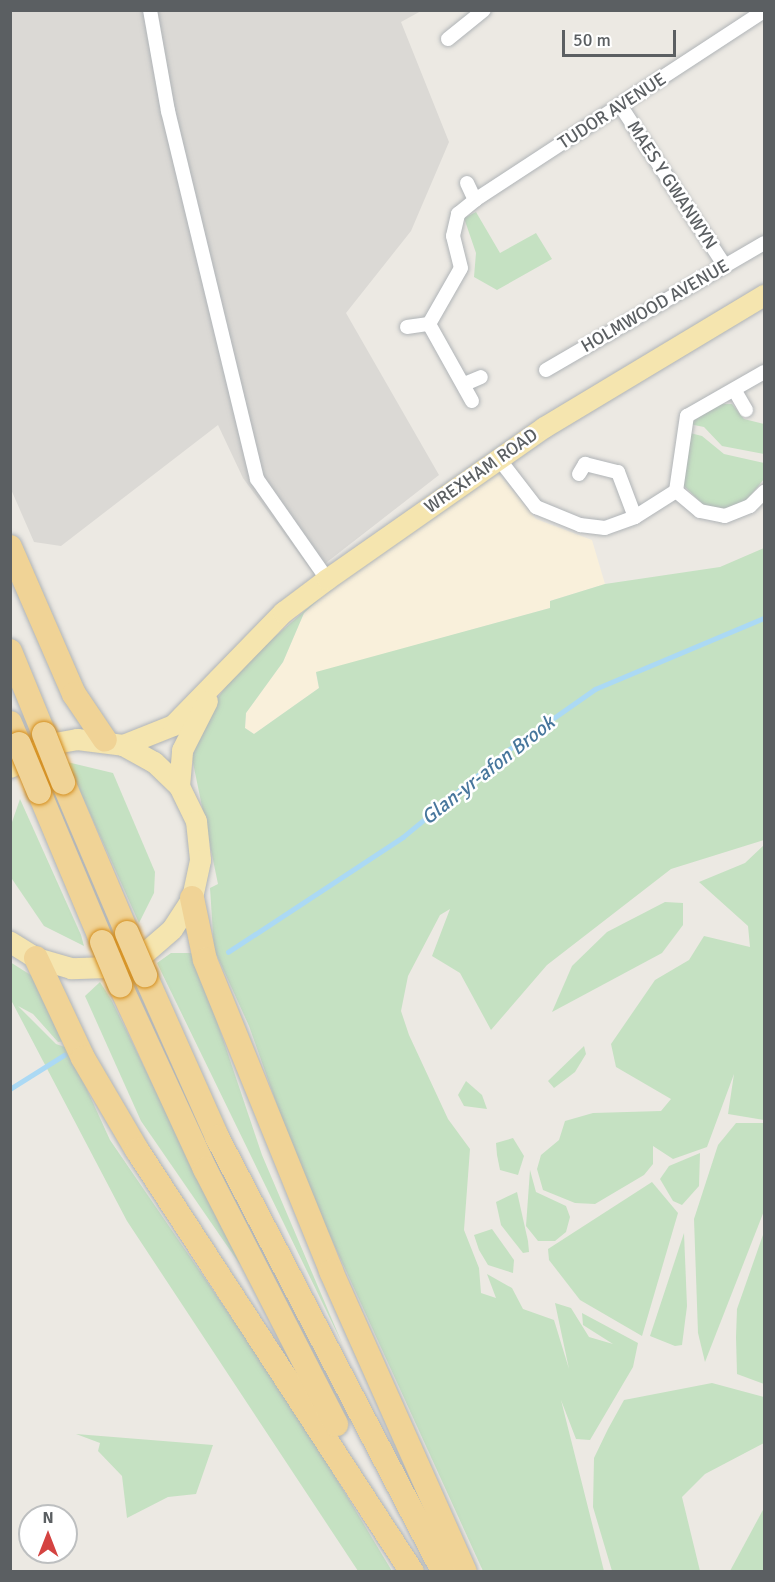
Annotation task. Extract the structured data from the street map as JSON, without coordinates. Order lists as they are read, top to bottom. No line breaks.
{"streets":{"main road":["WREXHAM ROAD"],"street":["TUDOR AVENUE","MAES Y GWANWYN","HOLMWOOD AVENUE"]},"crossings":[["TUDOR AVENUE","MAES Y GWANWYN"],["MAES Y GWANWYN","HOLMWOOD AVENUE"]],"water":["Glan-yr-afon Brook"],"scale_bar":"50 m","north":"top"}
